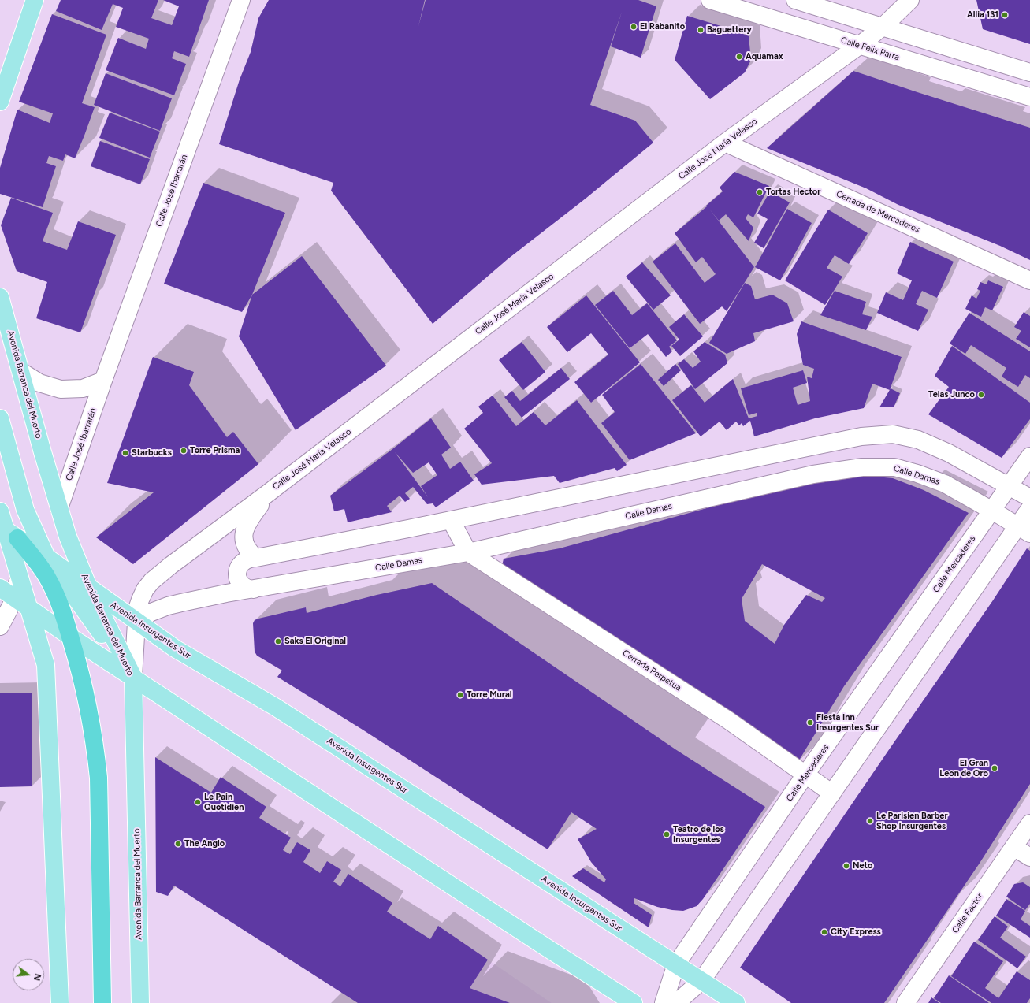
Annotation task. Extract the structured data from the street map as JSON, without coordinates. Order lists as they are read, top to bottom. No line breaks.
{"streets":{"main road":["Avenida Barranca del Muerto","Avenida Insurgentes Sur"],"street":["Calle Felix Parra","Calle José María Velasco","Calle José Ibarrarán","Cerrada de Mercaderes","Calle Damas","Calle Mercaderes","Cerrada Perpetua","Calle Factor"]},"crossings":[["Calle Felix Parra","Calle José María Velasco"],["Calle José María Velasco","Cerrada de Mercaderes"],["Calle José María Velasco","Calle Damas"],["Calle José María Velasco","Avenida Insurgentes Sur"],["Calle José Ibarrarán","Avenida Barranca del Muerto"],["Avenida Barranca del Muerto","Avenida Insurgentes Sur"],["Calle Damas","Calle Mercaderes"],["Calle Damas","Avenida Insurgentes Sur"],["Calle Damas","Cerrada Perpetua"],["Calle Mercaderes","Avenida Insurgentes Sur"],["Calle Mercaderes","Cerrada Perpetua"]],"places":["Allia 131","El Rabanito","Baguettery","Aquamax","Tortas Hector","Telas Junco","Torre Prisma","Starbucks","Saks El Original","Torre Mural","Fiesta Inn Insurgentes Sur","El Gran Leon de Oro","Le Pain Quotidien","Le Parisien Barber Shop Insurgentes","Teatro de los Insurgentes","The Anglo","Neto","City Express"],"north":"right"}
